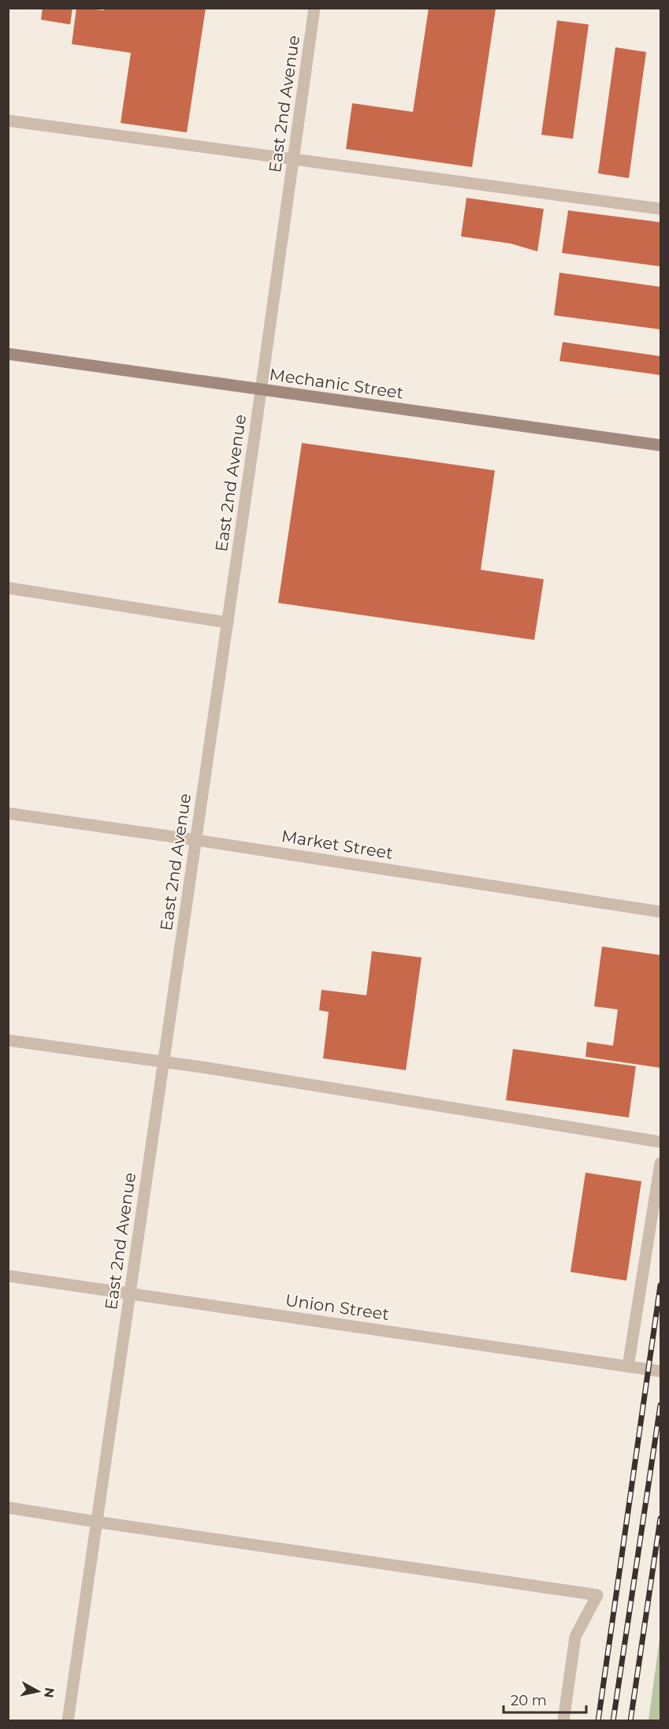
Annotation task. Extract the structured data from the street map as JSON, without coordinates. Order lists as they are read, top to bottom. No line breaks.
{"streets":{"street":["East 2nd Avenue","Mechanic Street","Market Street","Union Street"]},"crossings":[["East 2nd Avenue","Mechanic Street"],["East 2nd Avenue","Market Street"],["East 2nd Avenue","Union Street"]],"scale_bar":"20 m","north":"right"}
